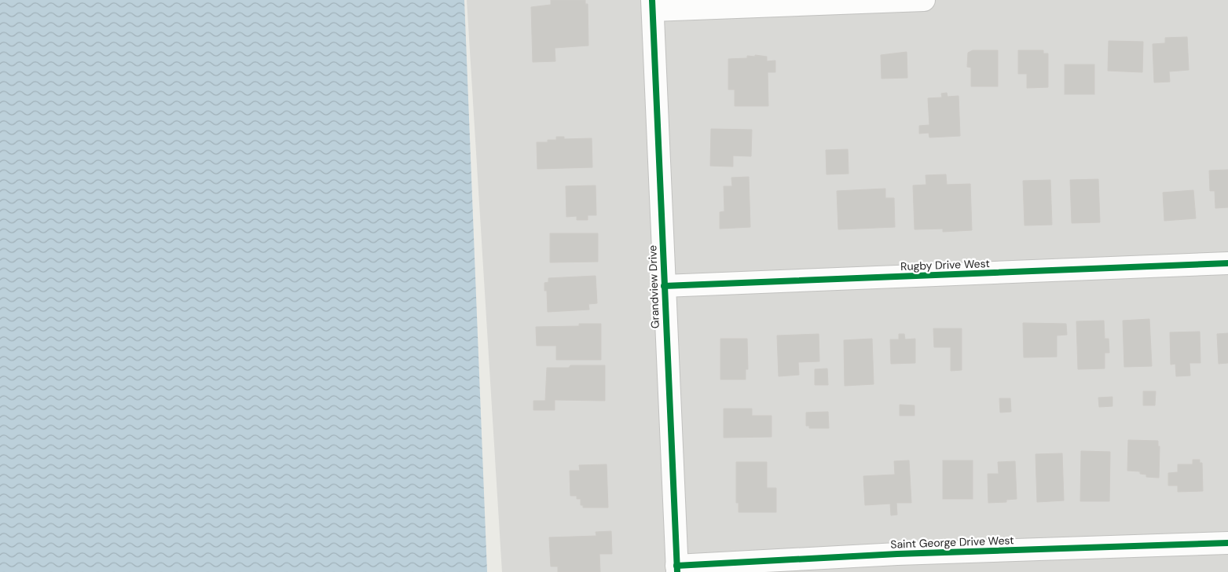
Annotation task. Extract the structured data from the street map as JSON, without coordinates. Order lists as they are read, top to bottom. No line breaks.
{"streets":{"street":["Rugby Drive West","Grandview Drive","Saint George Drive West"]},"crossings":[["Rugby Drive West","Grandview Drive"],["Grandview Drive","Saint George Drive West"]]}
